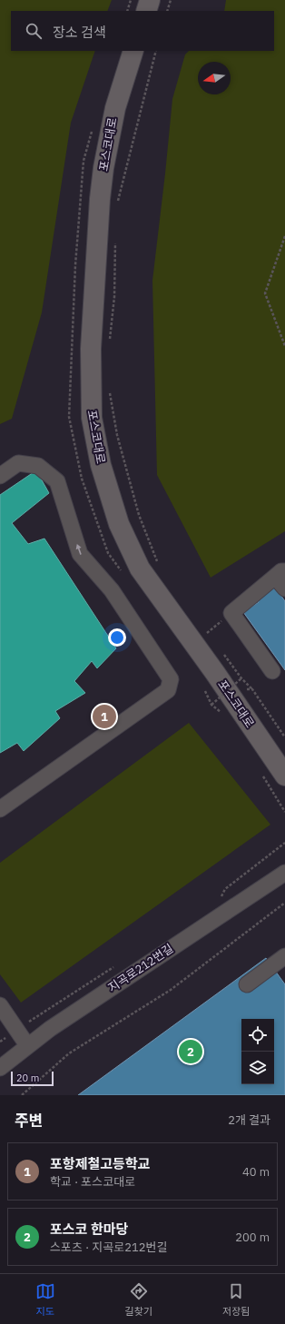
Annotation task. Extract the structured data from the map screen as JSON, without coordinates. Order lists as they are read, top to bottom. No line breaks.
{"streets":{"main road":["포스코대로"],"street":["지곡로212번길"]},"scale_bar":"20 m","north":"left","page":{"search":"장소 검색","pins":["1","2"],"scale":"20 m","heading":["주변","2개 결과"],"list":[{"mark":"1","name":"포항제철고등학교","note":"학교 · 포스코대로","value":"40 m"},{"mark":"2","name":"포스코 한마당","note":"스포츠 · 지곡로212번길","value":"200 m"}],"nav":["지도","길찾기","저장됨"]}}
